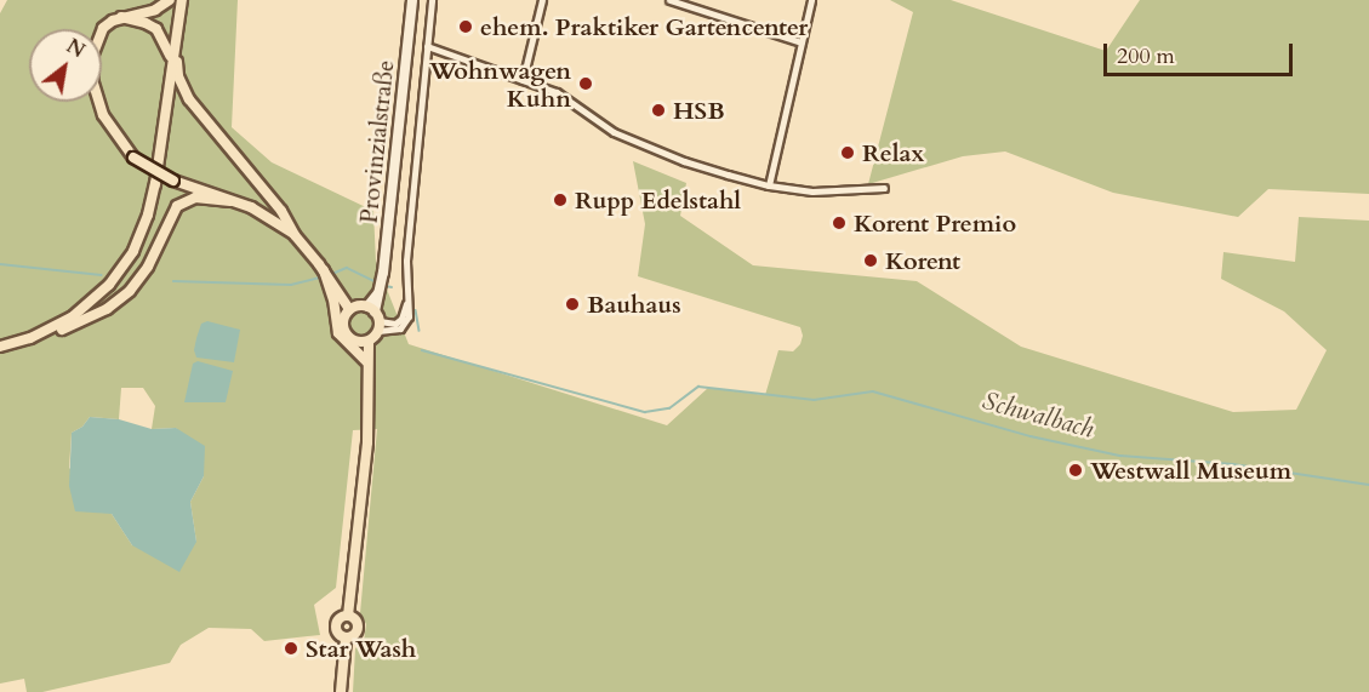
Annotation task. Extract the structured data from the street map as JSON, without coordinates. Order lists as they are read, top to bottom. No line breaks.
{"streets":{"main road":["Provinzialstraße"]},"water":["Schwalbach"],"places":["ehem. Praktiker Gartencenter","Wohnwagen Kuhn","HSB","Relax","Rupp Edelstahl","Korent Premio","Korent","Bauhaus","Westwall Museum","Star Wash"],"scale_bar":"200 m","north":"top right"}
